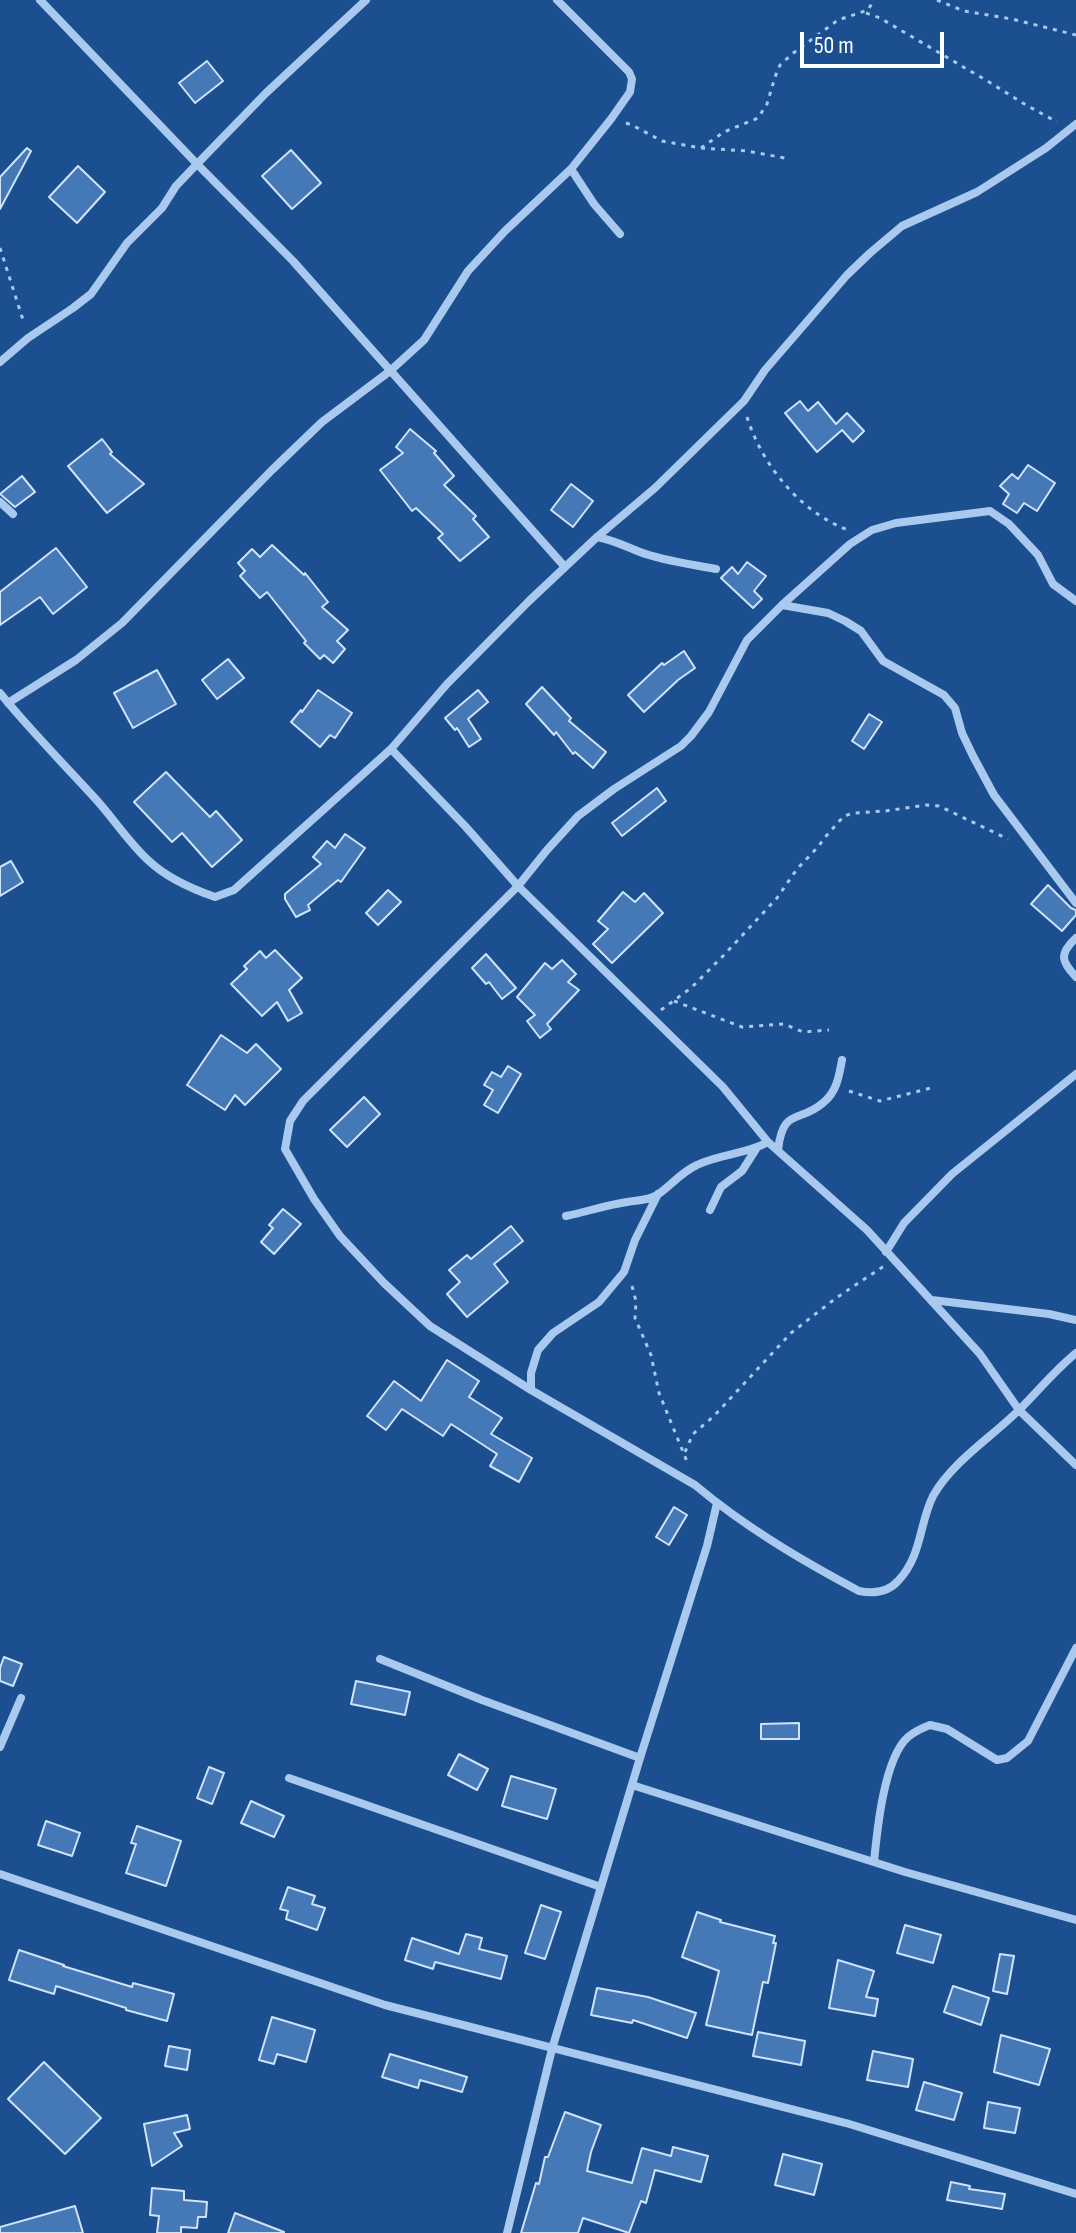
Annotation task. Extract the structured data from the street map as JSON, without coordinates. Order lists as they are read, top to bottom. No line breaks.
{"scale_bar":"50 m"}
